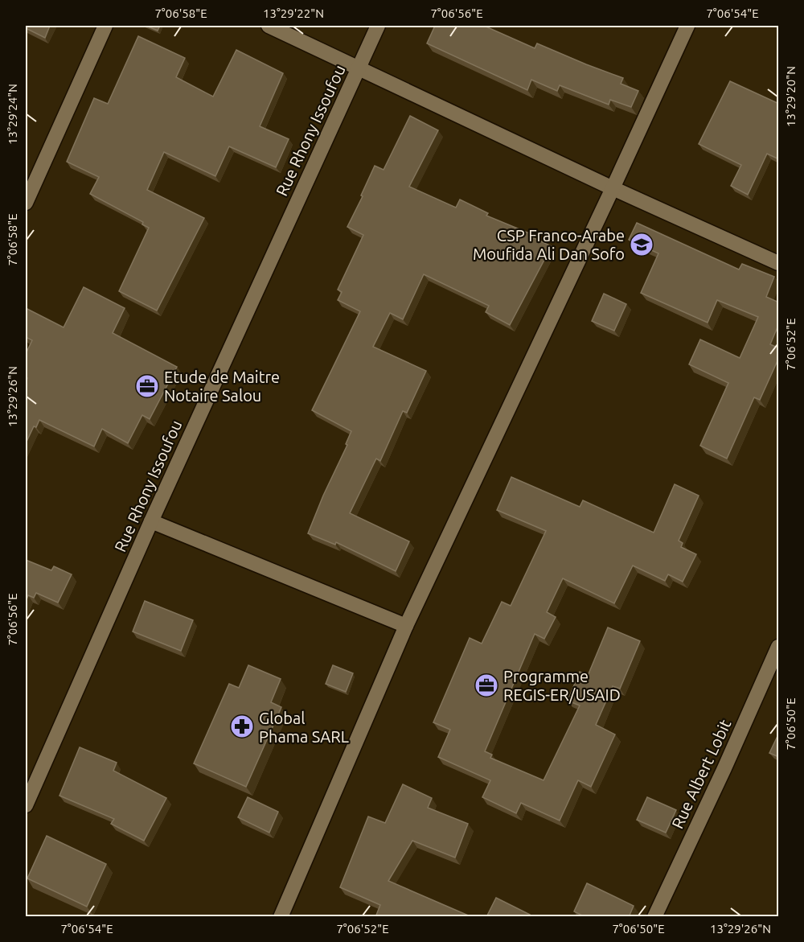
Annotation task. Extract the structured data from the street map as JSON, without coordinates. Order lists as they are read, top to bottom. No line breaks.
{"streets":{"street":["Rue Rhony Issoufou","Rue Albert Lobit"]},"places":{"school or university":["CSP Franco-Arabe Moufida Ali Dan Sofo"],"office":["Etude de Maitre Notaire Salou","Programme REGIS-ER/USAID"],"pharmacy":["Global Phama SARL"]},"coordinates":["7°06'58\"E","13°29'22\"N","7°06'56\"E","7°06'54\"E","13°29'20\"N","13°29'24\"N","7°06'52\"E","13°29'26\"N","7°06'50\"E"]}
